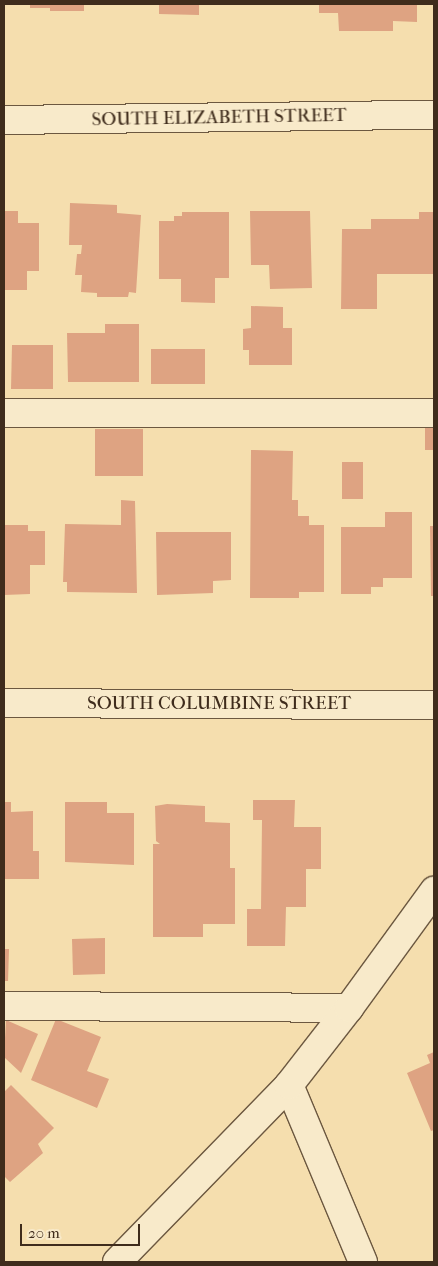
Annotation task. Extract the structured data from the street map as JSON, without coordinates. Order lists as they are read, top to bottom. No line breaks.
{"streets":{"street":["SOUTH ELIZABETH STREET","SOUTH COLUMBINE STREET"]},"scale_bar":"20 m"}
